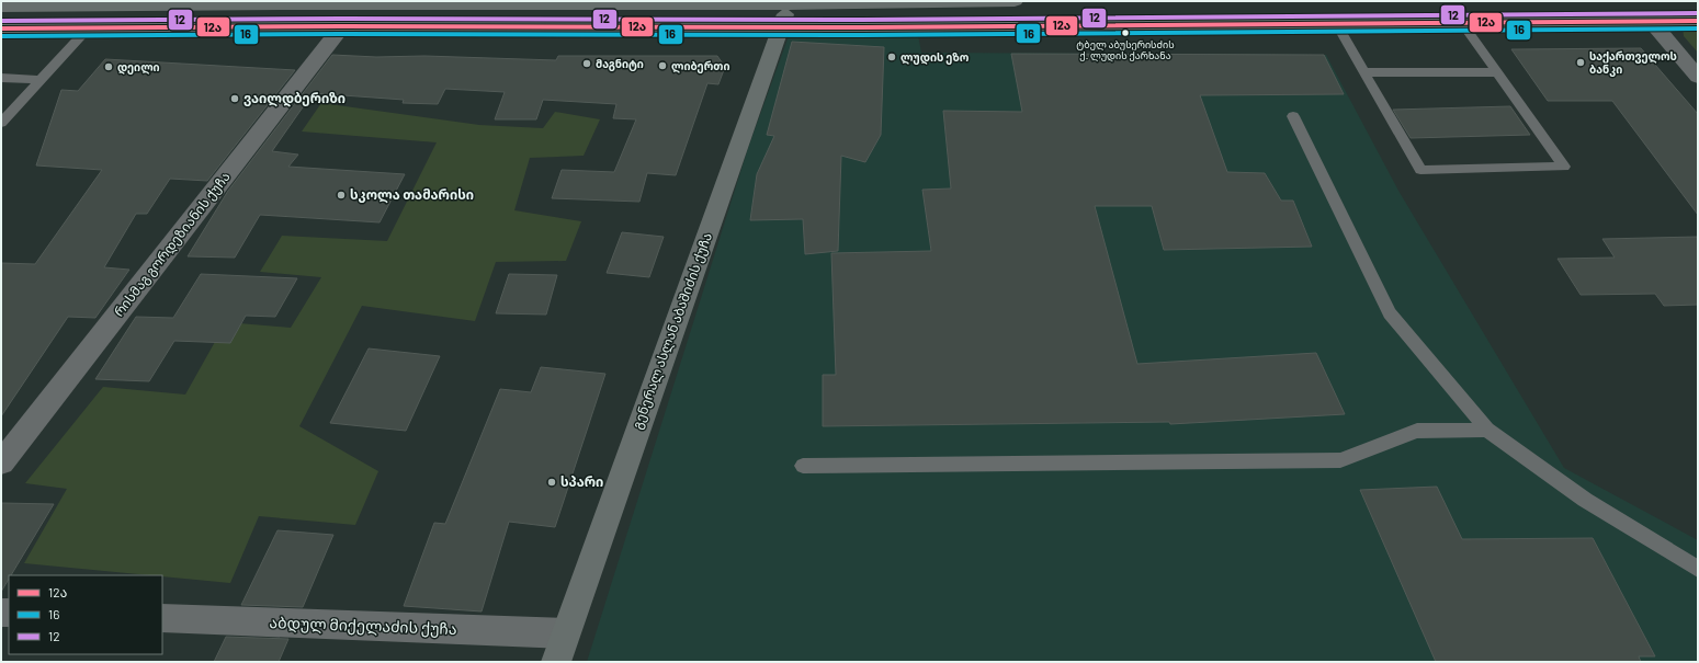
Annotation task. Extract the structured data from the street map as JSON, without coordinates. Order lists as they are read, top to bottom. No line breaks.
{"streets":{"main road":["გენერალ ასლან აბაშიძის ქუჩა"],"street":["რისმაგ გორდეზიანის ქუჩა","აბდულ მიქელაძის ქუჩა"]},"crossings":[["გენერალ ასლან აბაშიძის ქუჩა","აბდულ მიქელაძის ქუჩა"]],"places":["ტბელ აბუსერისძის ქ. ლუდის ქარხანა","ლუდის ეზო","საქართველოს ბანკი","მაგნიტი","ლიბერთი","დეილი","ვაილდბერიზი","სკოლა თამარისი","სპარი"],"lines":["transit line 12","transit line 12ა","transit line 16"],"legend":["12ა","16","12"]}
